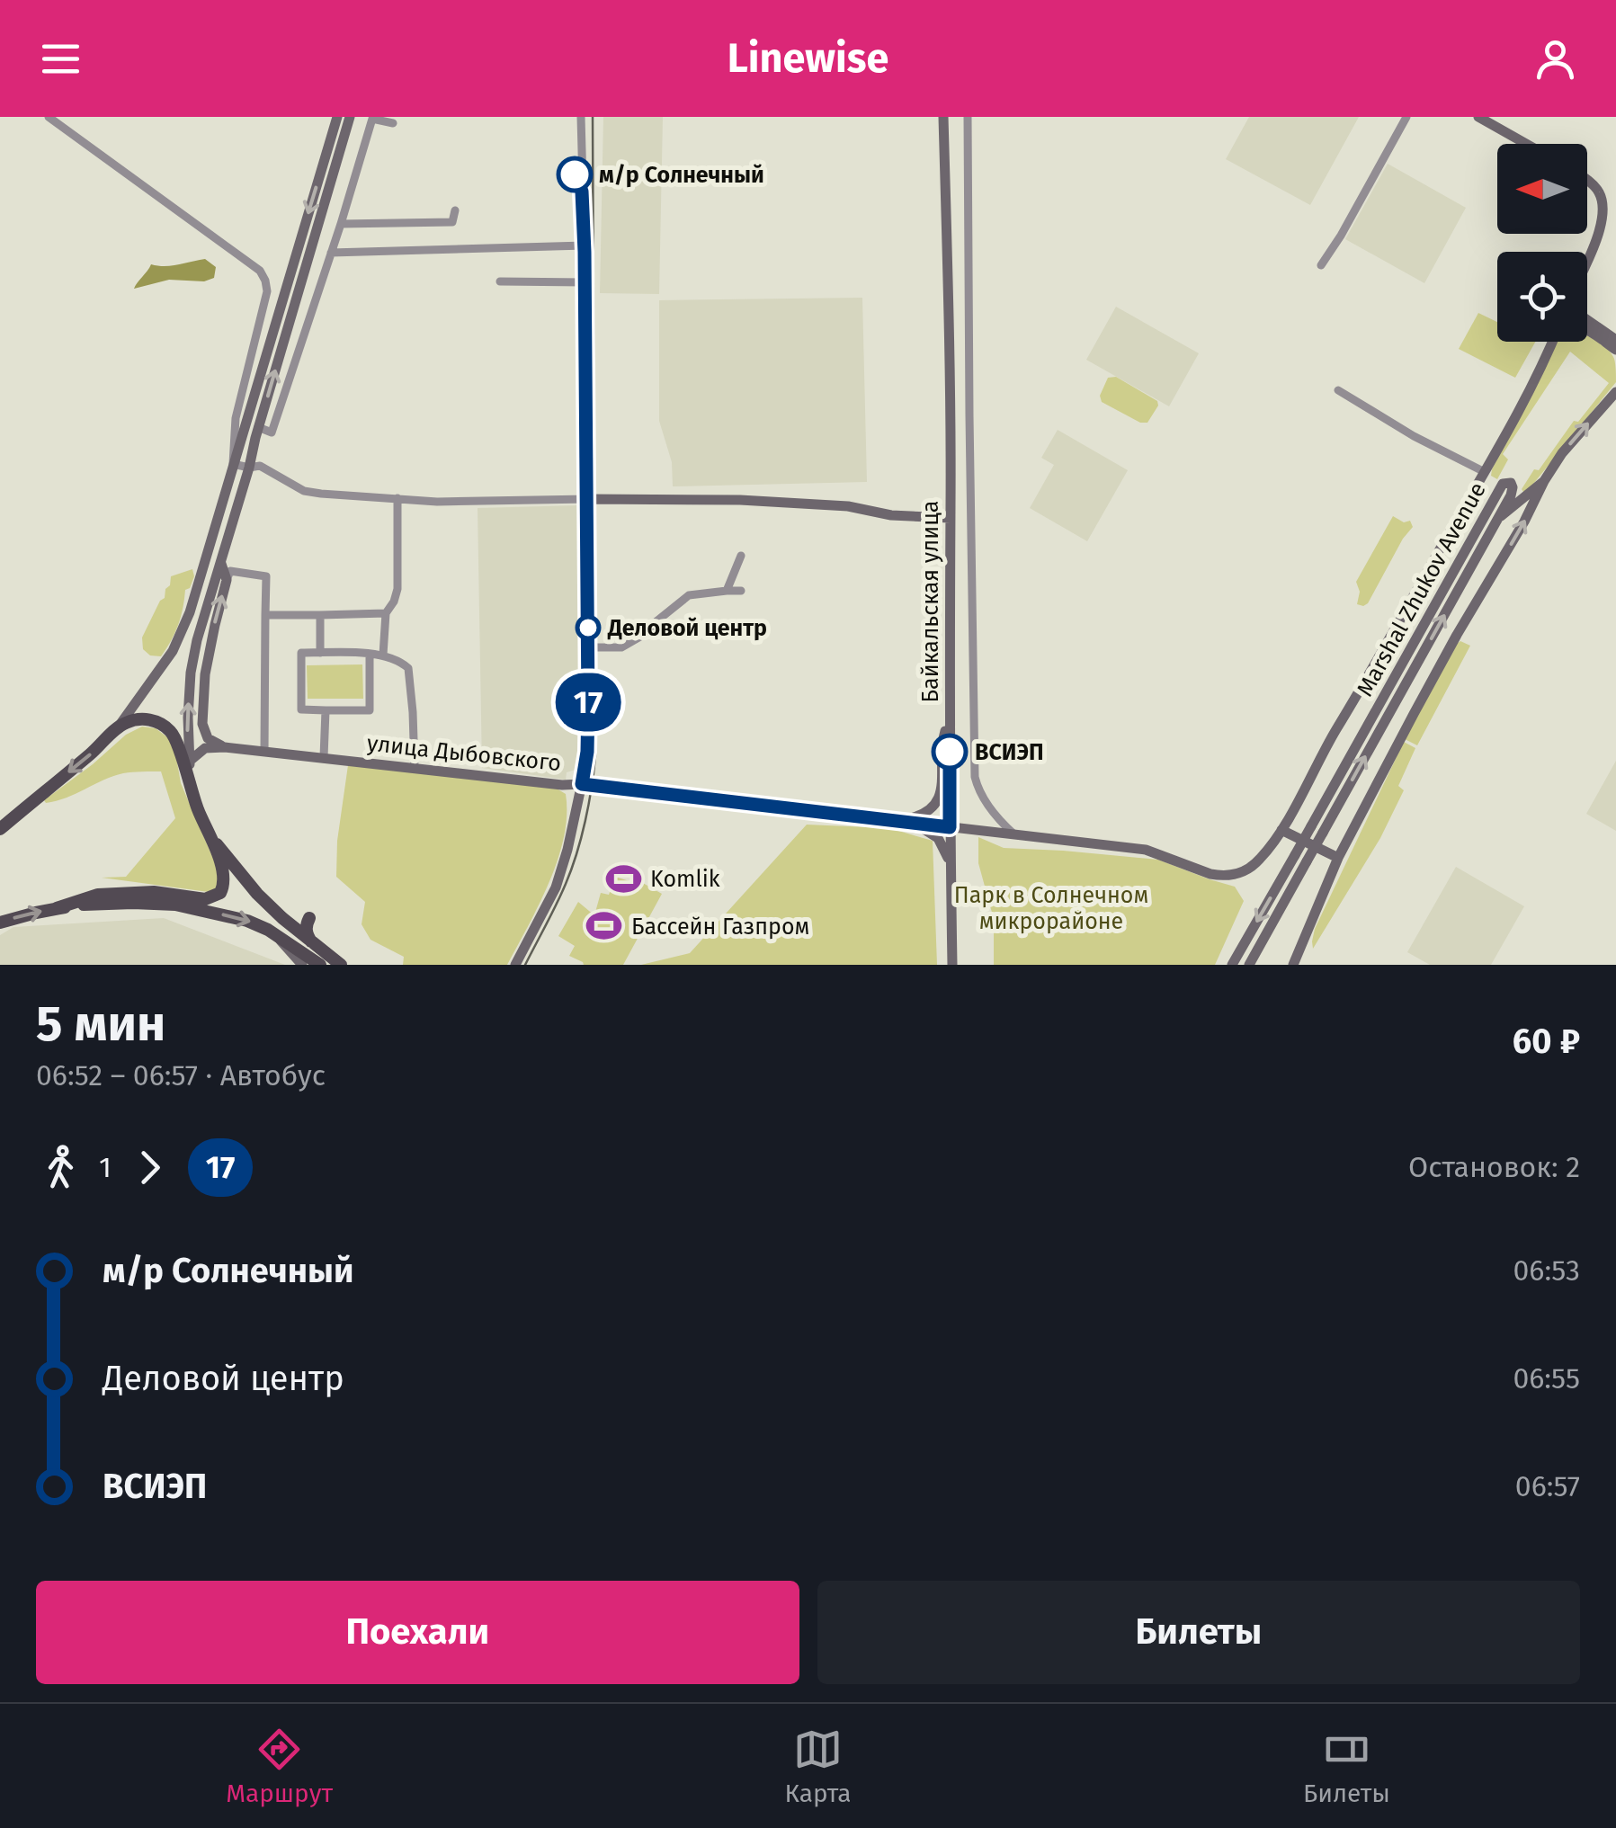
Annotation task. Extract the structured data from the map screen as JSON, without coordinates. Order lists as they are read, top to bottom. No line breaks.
{"streets":{"main road":["Marshal Zhukov Avenue","Байкальская улица","улица Дыбовского"]},"crossings":[["Байкальская улица","улица Дыбовского"]],"parks":["Парк в Солнечном микрорайоне"],"places":{"other":["м/р Солнечный","Деловой центр","ВСИЭП"],"sports":["Komlik","Бассейн Газпром"]},"lines":["bus line 17"],"north":"left","page":{"header":"Linewise","on_map":"17","heading":["5 мин","06:52 – 06:57 · Автобус","60 ₽"],"legs":["1","17","Остановок: 2"],"list":[{"name":"м/р Солнечный","value":"06:53"},{"name":"Деловой центр","value":"06:55"},{"name":"ВСИЭП","value":"06:57"}],"buttons":["Поехали","Билеты"],"tabs":["Маршрут","Карта","Билеты"]}}
